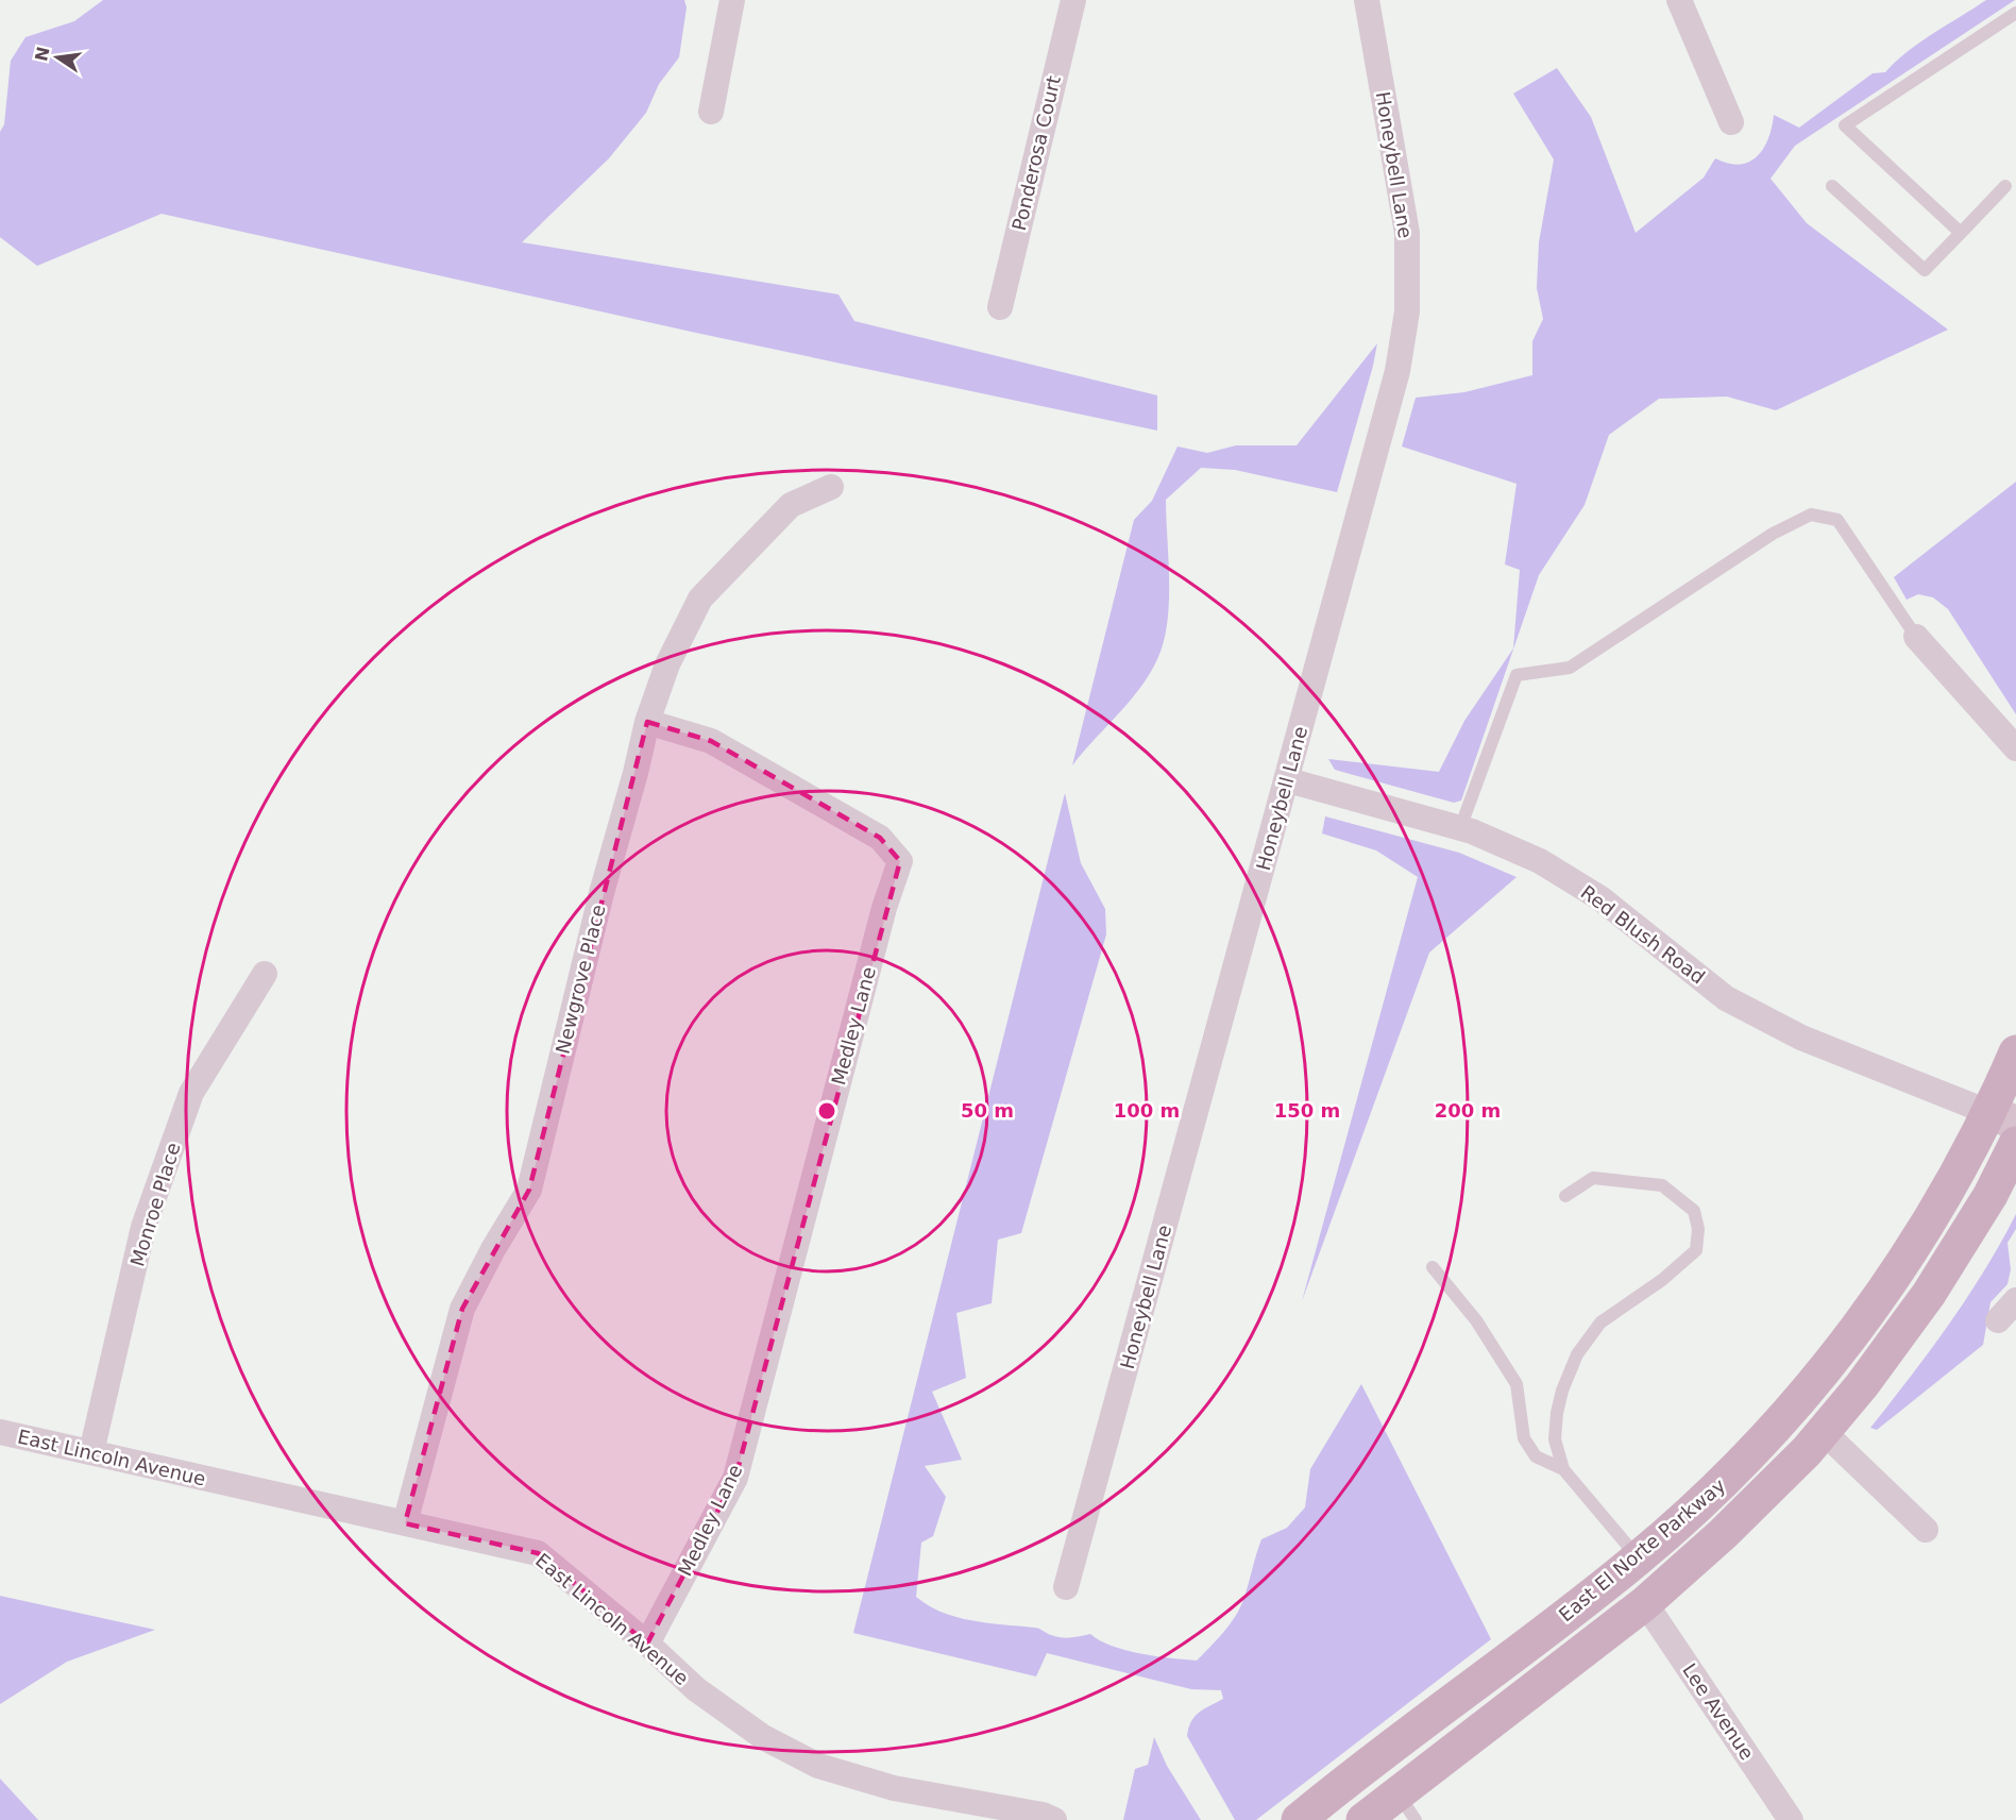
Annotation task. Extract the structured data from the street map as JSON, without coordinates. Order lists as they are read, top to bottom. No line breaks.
{"streets":{"main road":["East El Norte Parkway"],"street":["Ponderosa Court","Honeybell Lane","Red Blush Road","Newgrove Place","Medley Lane","Monroe Place","East Lincoln Avenue","Lee Avenue"]},"crossings":[["Honeybell Lane","Red Blush Road"],["Red Blush Road","East El Norte Parkway"],["Newgrove Place","Medley Lane"],["Newgrove Place","East Lincoln Avenue"],["Medley Lane","East Lincoln Avenue"],["Monroe Place","East Lincoln Avenue"],["East El Norte Parkway","Lee Avenue"]],"north":"left","rings":["50 m","100 m","150 m","200 m"]}
